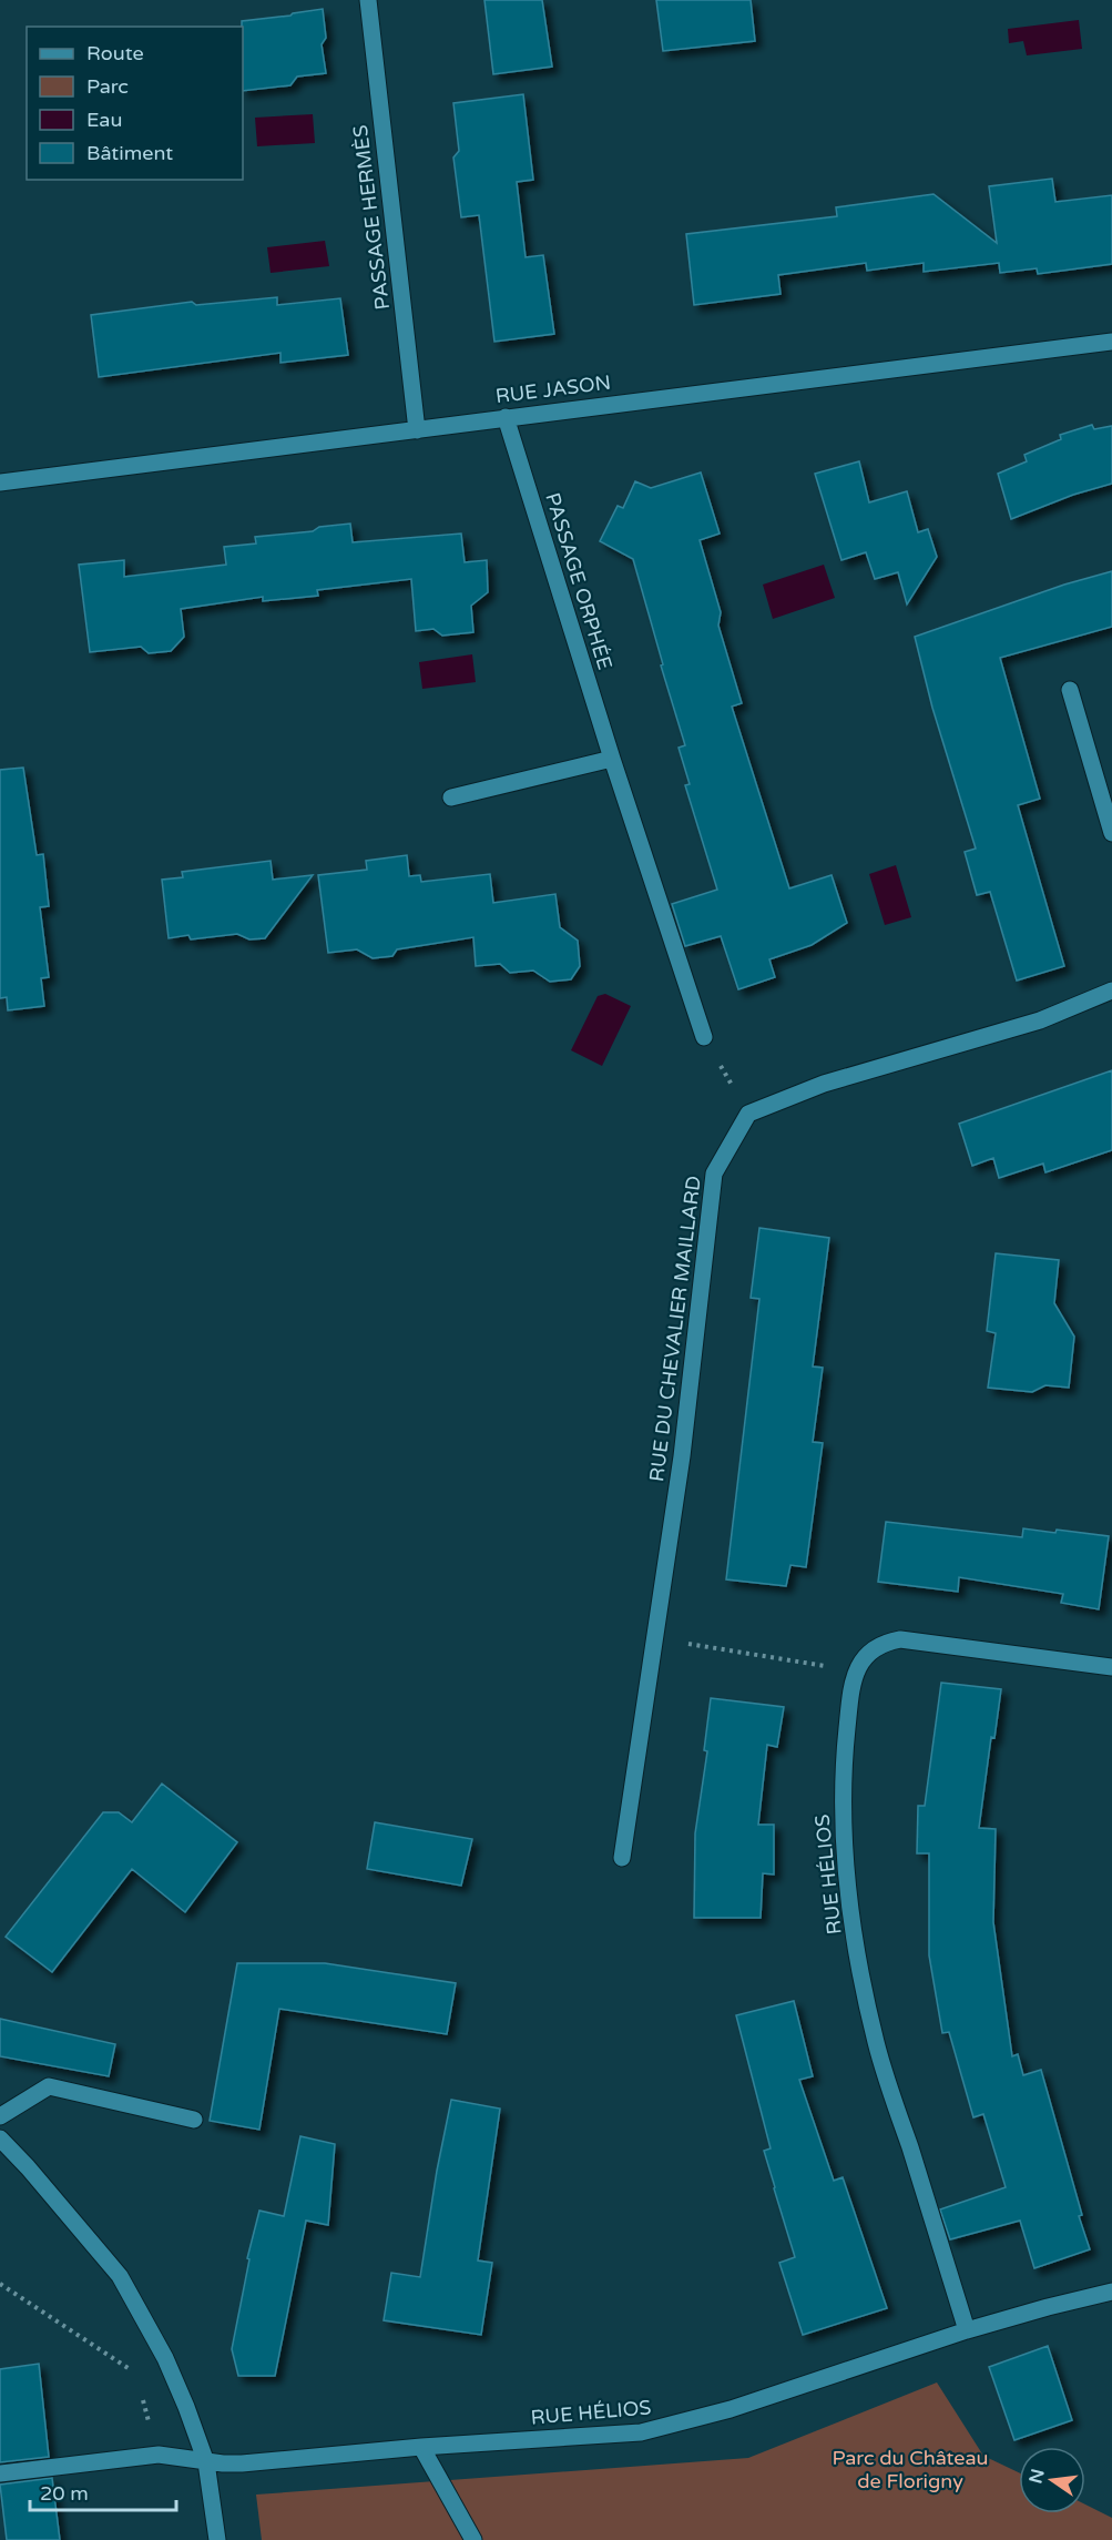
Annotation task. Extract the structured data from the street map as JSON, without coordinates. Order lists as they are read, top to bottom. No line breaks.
{"streets":{"street":["PASSAGE HERMÈS","RUE JASON","PASSAGE ORPHÉE","RUE DU CHEVALIER MAILLARD","RUE HÉLIOS"]},"crossings":[["PASSAGE HERMÈS","RUE JASON"],["RUE JASON","PASSAGE ORPHÉE"]],"parks":["Parc du Château de Florigny"],"legend":["Route","Parc","Eau","Bâtiment"],"scale_bar":"20 m","north":"left"}
